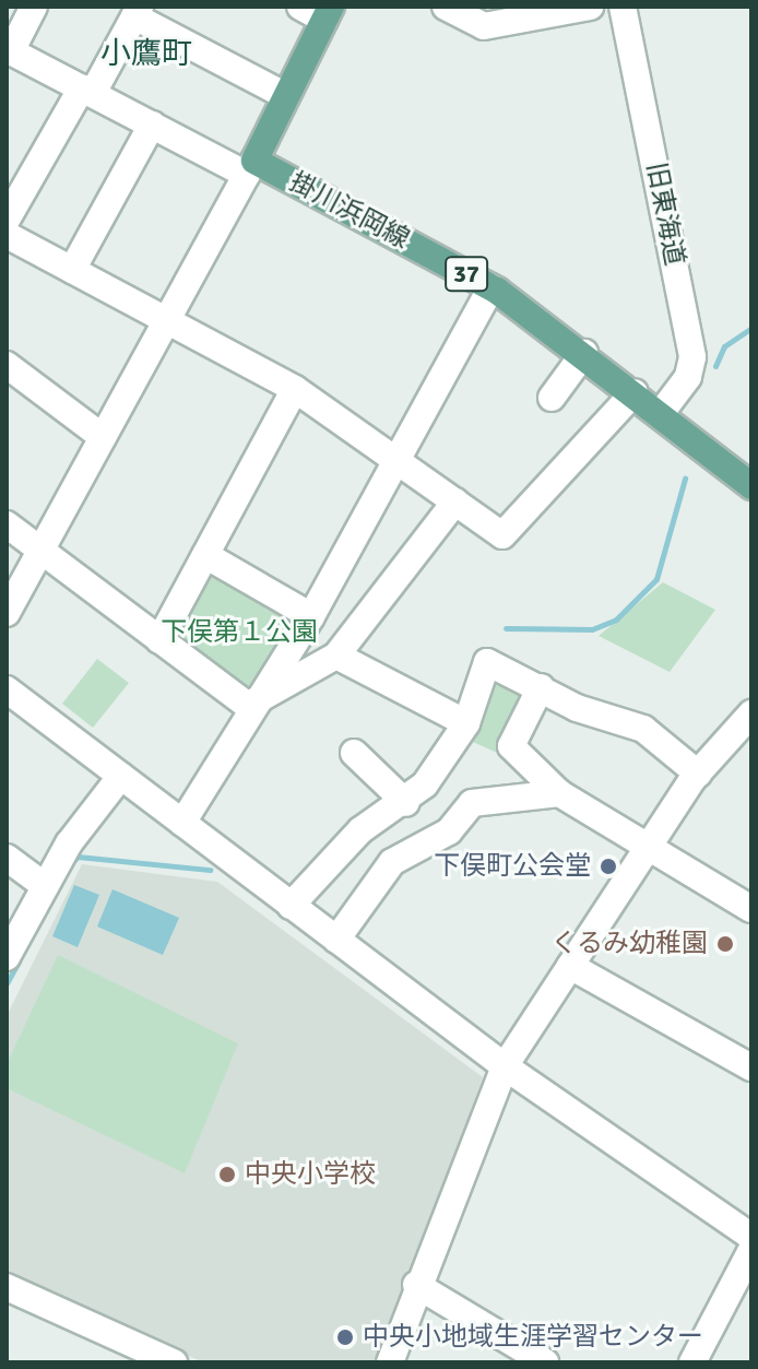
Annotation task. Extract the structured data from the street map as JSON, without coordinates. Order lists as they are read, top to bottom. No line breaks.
{"streets":{"main road":["掛川浜岡線","37"],"street":["旧東海道"]},"crossings":[["掛川浜岡線","旧東海道"]],"districts":["小鷹町"],"parks":["下俣第１公園"],"places":["下俣町公会堂","くるみ幼稚園","中央小学校","中央小地域生涯学習センター"]}
